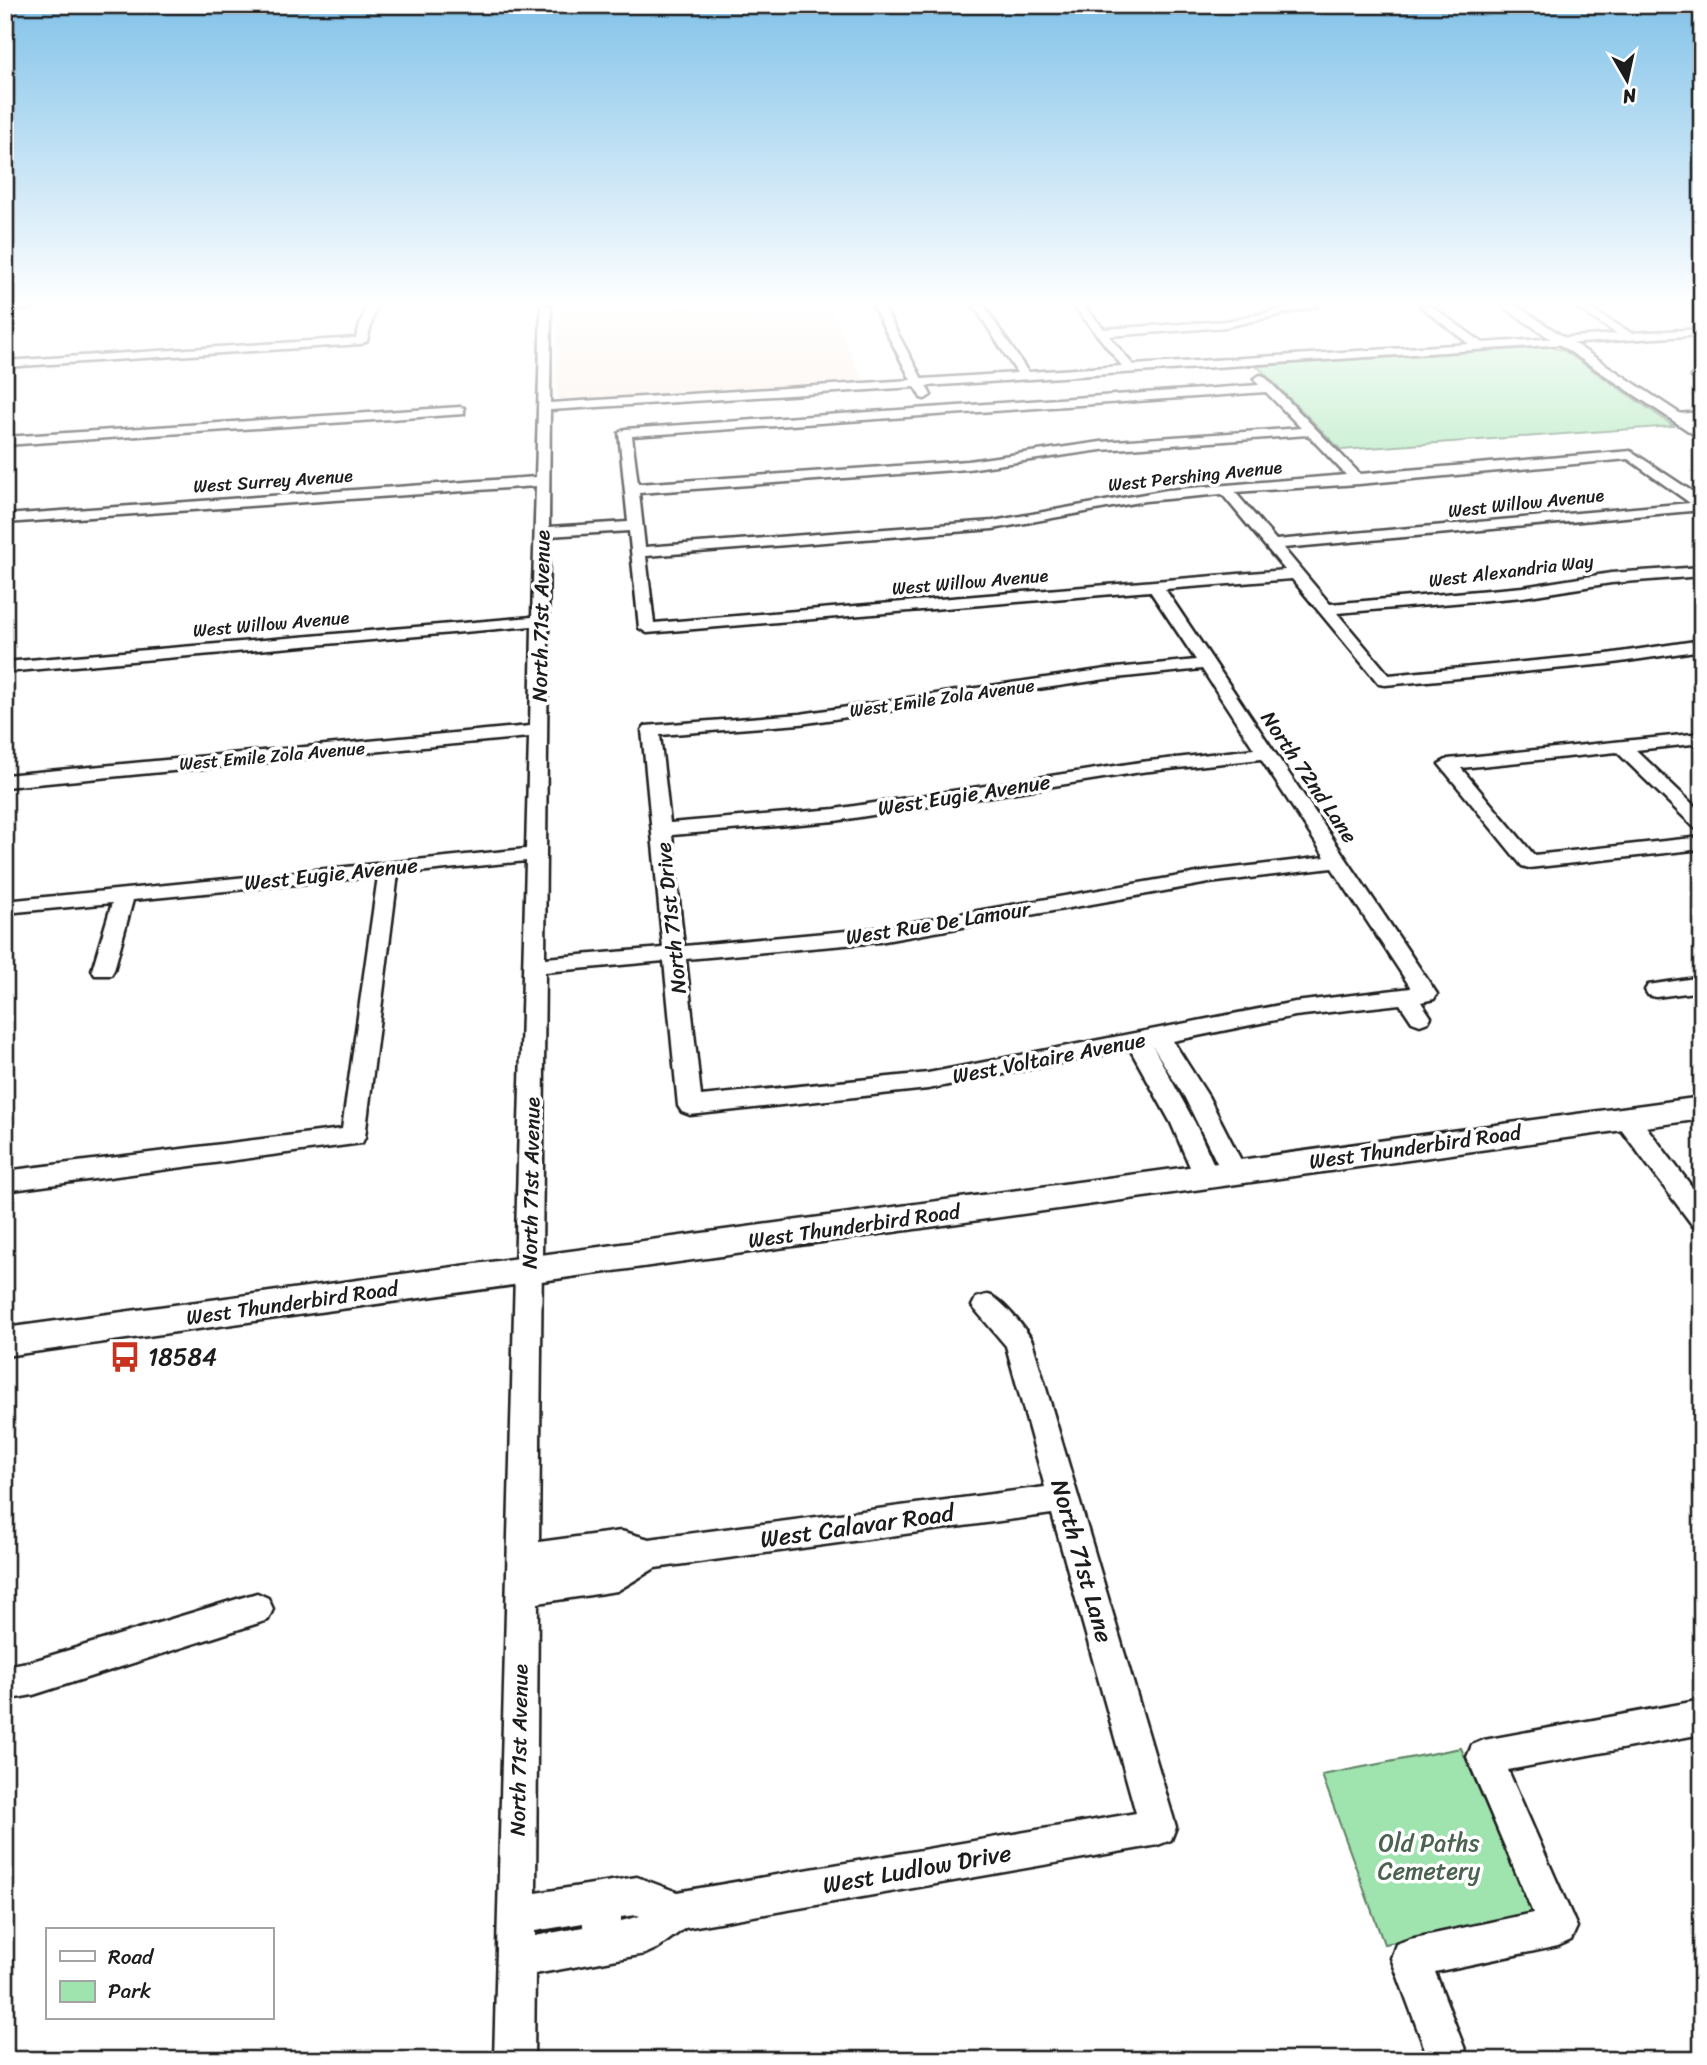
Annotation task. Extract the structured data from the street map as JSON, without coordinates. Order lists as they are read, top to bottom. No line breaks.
{"streets":{"main road":["West Thunderbird Road"],"street":["West Pershing Avenue","West Surrey Avenue","West Willow Avenue","West Alexandria Way","North 71st Avenue","West Emile Zola Avenue","North 72nd Lane","West Eugie Avenue","North 71st Drive","West Rue De Lamour","West Voltaire Avenue","West Calavar Road","North 71st Lane","West Ludlow Drive"]},"crossings":[["West Pershing Avenue","West Willow Avenue"],["West Surrey Avenue","North 71st Avenue"],["West Willow Avenue","North 71st Avenue"],["West Willow Avenue","North 72nd Lane"],["North 71st Avenue","West Emile Zola Avenue"],["North 71st Avenue","West Eugie Avenue"],["North 71st Avenue","West Rue De Lamour"],["North 71st Avenue","West Thunderbird Road"],["North 71st Avenue","West Calavar Road"],["North 71st Avenue","West Ludlow Drive"],["West Emile Zola Avenue","North 72nd Lane"],["West Emile Zola Avenue","North 71st Drive"],["North 72nd Lane","West Eugie Avenue"],["North 72nd Lane","West Rue De Lamour"],["North 72nd Lane","West Voltaire Avenue"],["West Eugie Avenue","North 71st Drive"],["North 71st Drive","West Rue De Lamour"],["North 71st Drive","West Voltaire Avenue"],["West Calavar Road","North 71st Lane"],["North 71st Lane","West Ludlow Drive"]],"parks":["Old Paths Cemetery"],"places":{"bus stop":["18584"]},"legend":["Road","Park"],"north":"bottom"}
